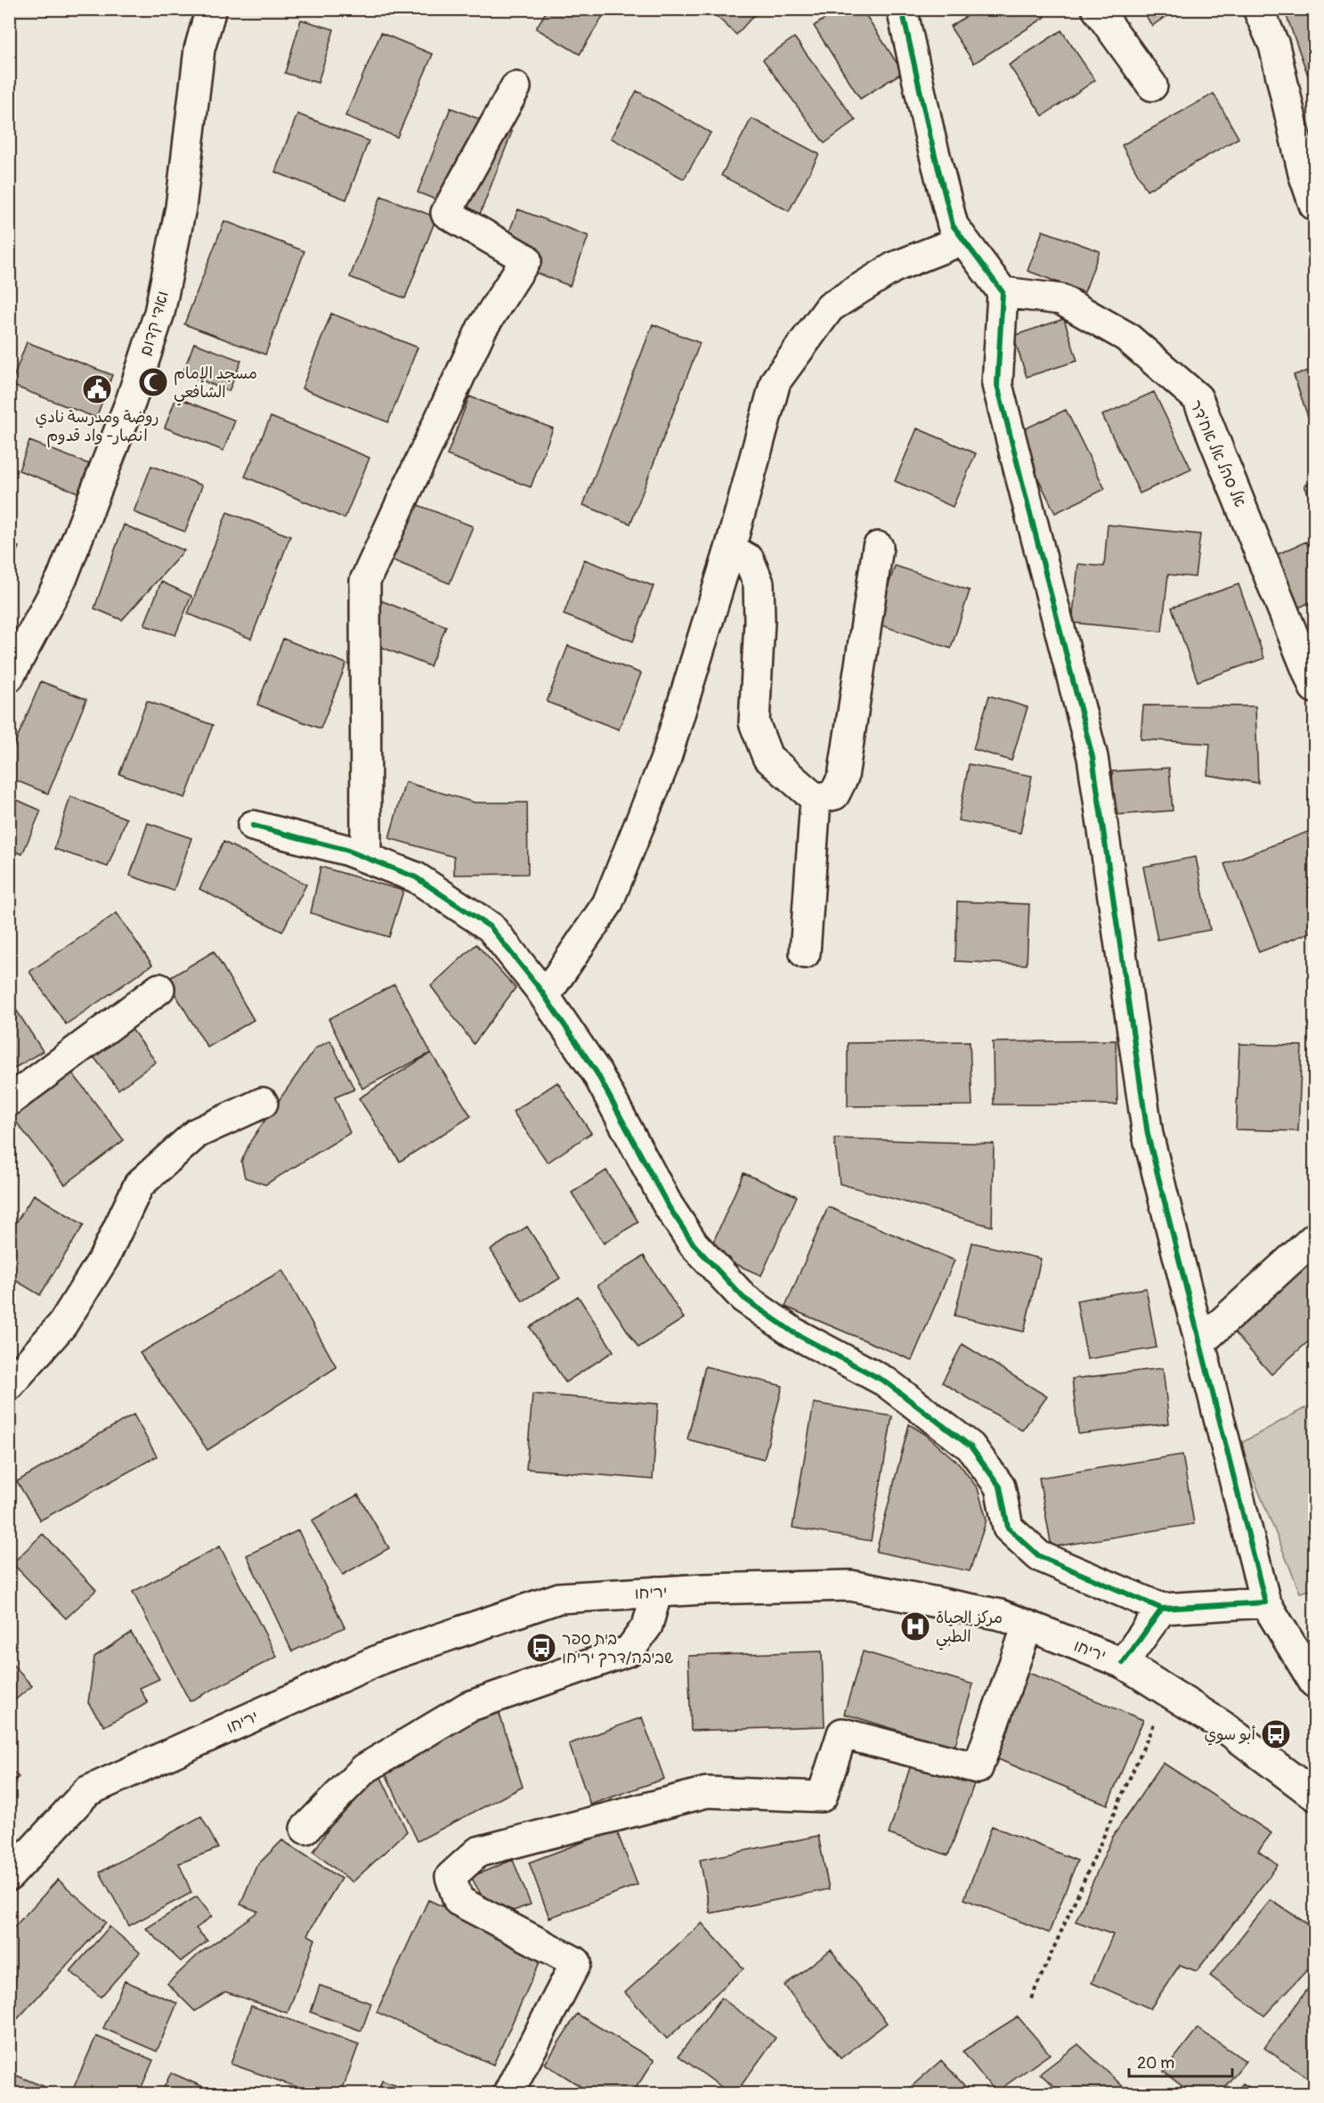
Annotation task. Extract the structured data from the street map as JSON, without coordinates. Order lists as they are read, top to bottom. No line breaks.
{"streets":{"street":["ואדי קדום","אל סהל אל אח'דר","יריחו"]},"places":{"mosque":["مسجد الإمام الشافعي"],"public building":["روضة ومدرسة نادي انصار- واد قدوم"],"hospital":["مركز الحياة الطبي"],"bus stop":["בית ספר שביבה/דרך יריחו","أبو سوي"]},"scale_bar":"20 m"}
